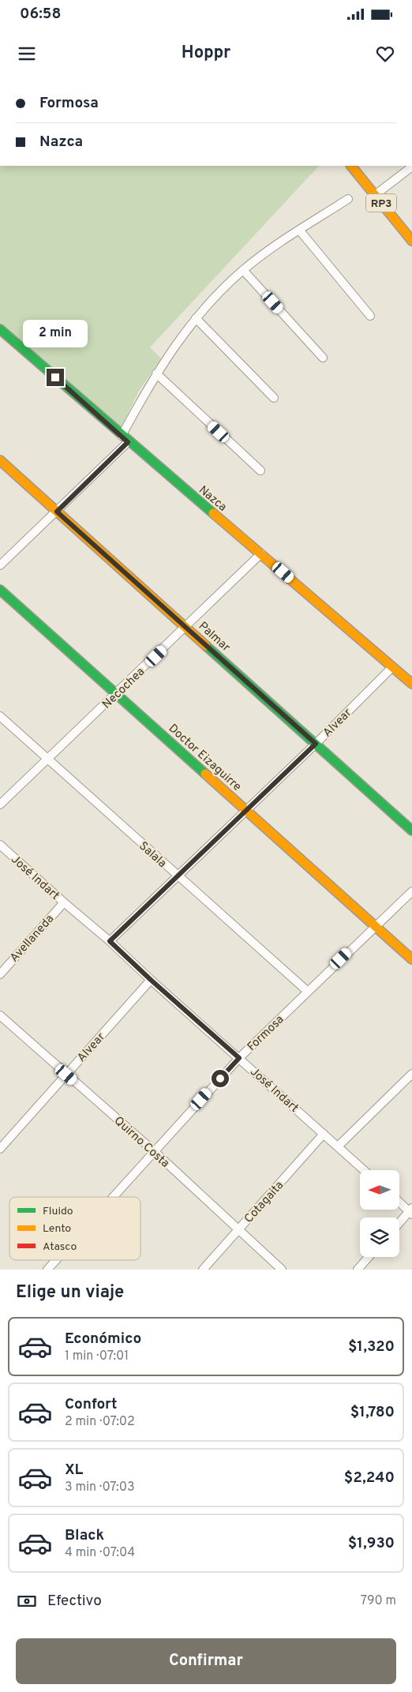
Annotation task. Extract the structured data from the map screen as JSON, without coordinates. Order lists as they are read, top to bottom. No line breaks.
{"streets":{"main road":["RP3","Nazca","Palmar","Doctor Eizaguirre"],"street":["Necochea","Alvear","Salala","José Indart","Avellaneda","Formosa","Quirno Costa","Cotagaita"]},"crossings":[["Nazca","Necochea"],["Nazca","Alvear"],["Palmar","Necochea"],["Palmar","Alvear"],["Necochea","Doctor Eizaguirre"],["Necochea","Salala"],["Alvear","Doctor Eizaguirre"],["Alvear","Salala"],["Alvear","José Indart"],["Alvear","Quirno Costa"],["Doctor Eizaguirre","Formosa"],["Salala","Formosa"],["José Indart","Avellaneda"],["José Indart","Formosa"],["José Indart","Cotagaita"],["Formosa","Quirno Costa"],["Quirno Costa","Cotagaita"]],"legend":["Fluido","Lento","Atasco"],"north":"left","page":{"status":"06:58","header":"Hoppr","banner":["Formosa","Nazca"],"bubble":"2 min","heading":"Elige un viaje","list":[{"name":"Económico","note":"1 min · 07:01","value":"$1,320"},{"name":"Confort","note":"2 min · 07:02","value":"$1,780"},{"name":"XL","note":"3 min · 07:03","value":"$2,240"},{"name":"Black","note":"4 min · 07:04","value":"$1,930"}],"pay":["Efectivo","790 m"],"buttons":"Confirmar"}}
